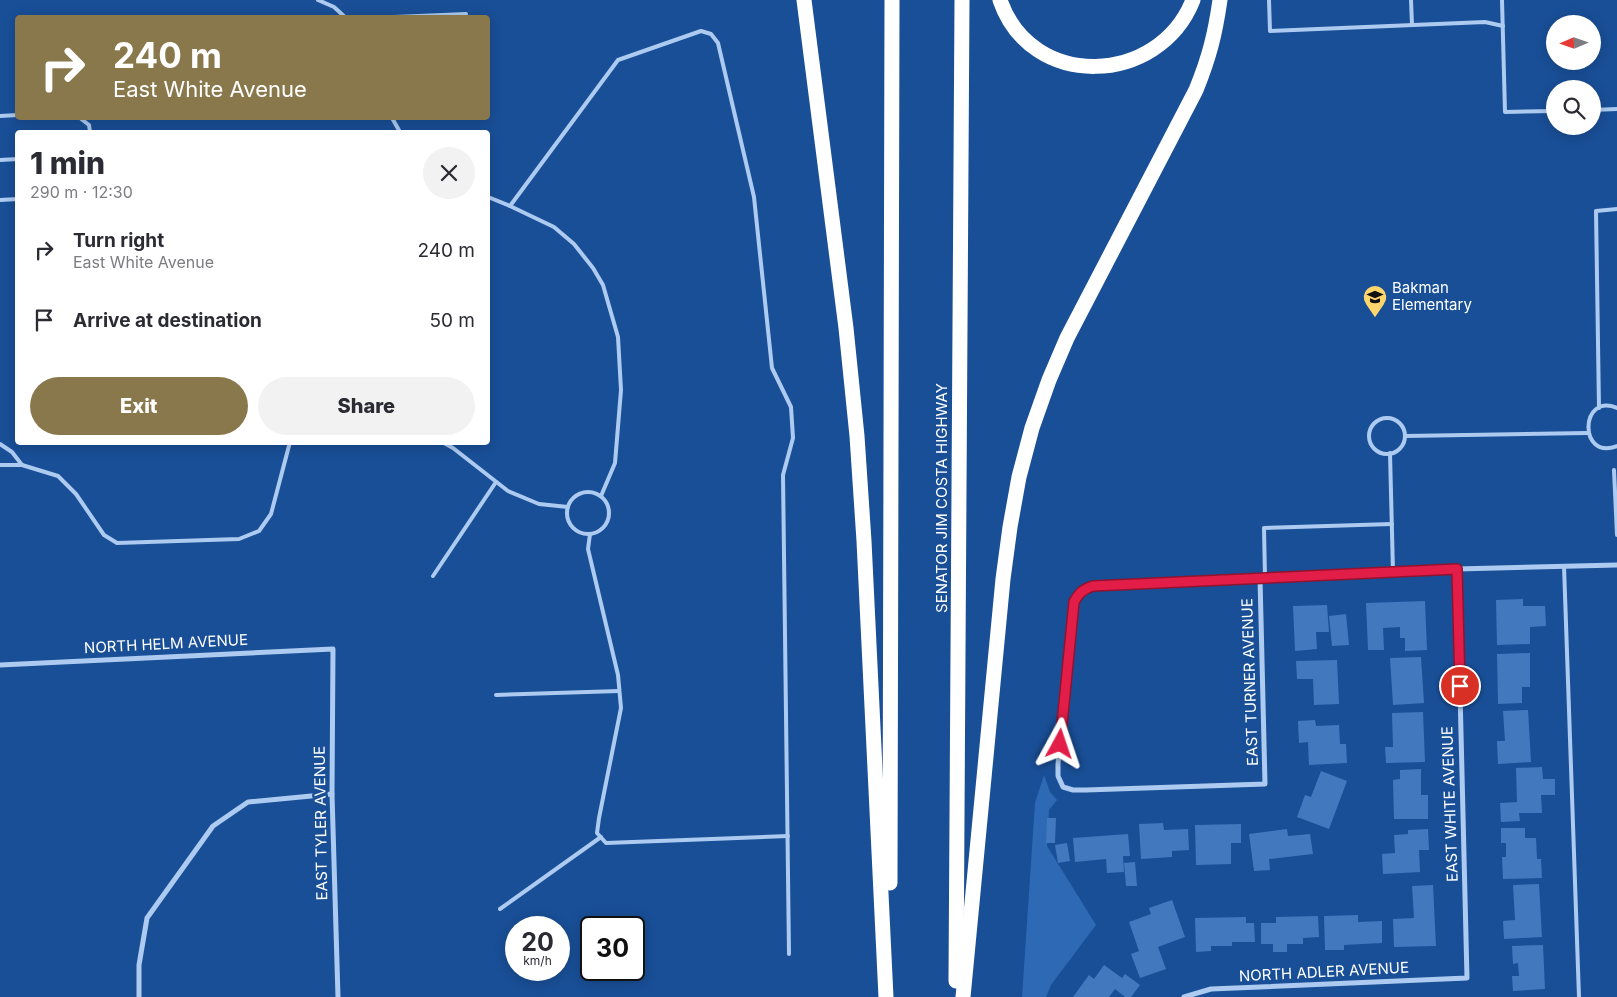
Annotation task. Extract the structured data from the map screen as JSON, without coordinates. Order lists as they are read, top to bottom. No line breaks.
{"streets":{"highway":["SENATOR JIM COSTA HIGHWAY"],"street":["NORTH HELM AVENUE","EAST TURNER AVENUE","EAST WHITE AVENUE","EAST TYLER AVENUE","NORTH ADLER AVENUE"]},"crossings":[["NORTH HELM AVENUE","EAST TYLER AVENUE"],["EAST WHITE AVENUE","NORTH ADLER AVENUE"]],"places":{"school or university":["Bakman Elementary"]},"north":"left","page":{"turn":["240 m","East White Avenue"],"heading":["1 min","290 m · 12:30"],"list":[{"name":"Turn right","note":"East White Avenue","value":"240 m"},{"name":"Arrive at destination","value":"50 m"}],"buttons":["Exit","Share"],"speed":"20 km/h","limit":"30"}}
